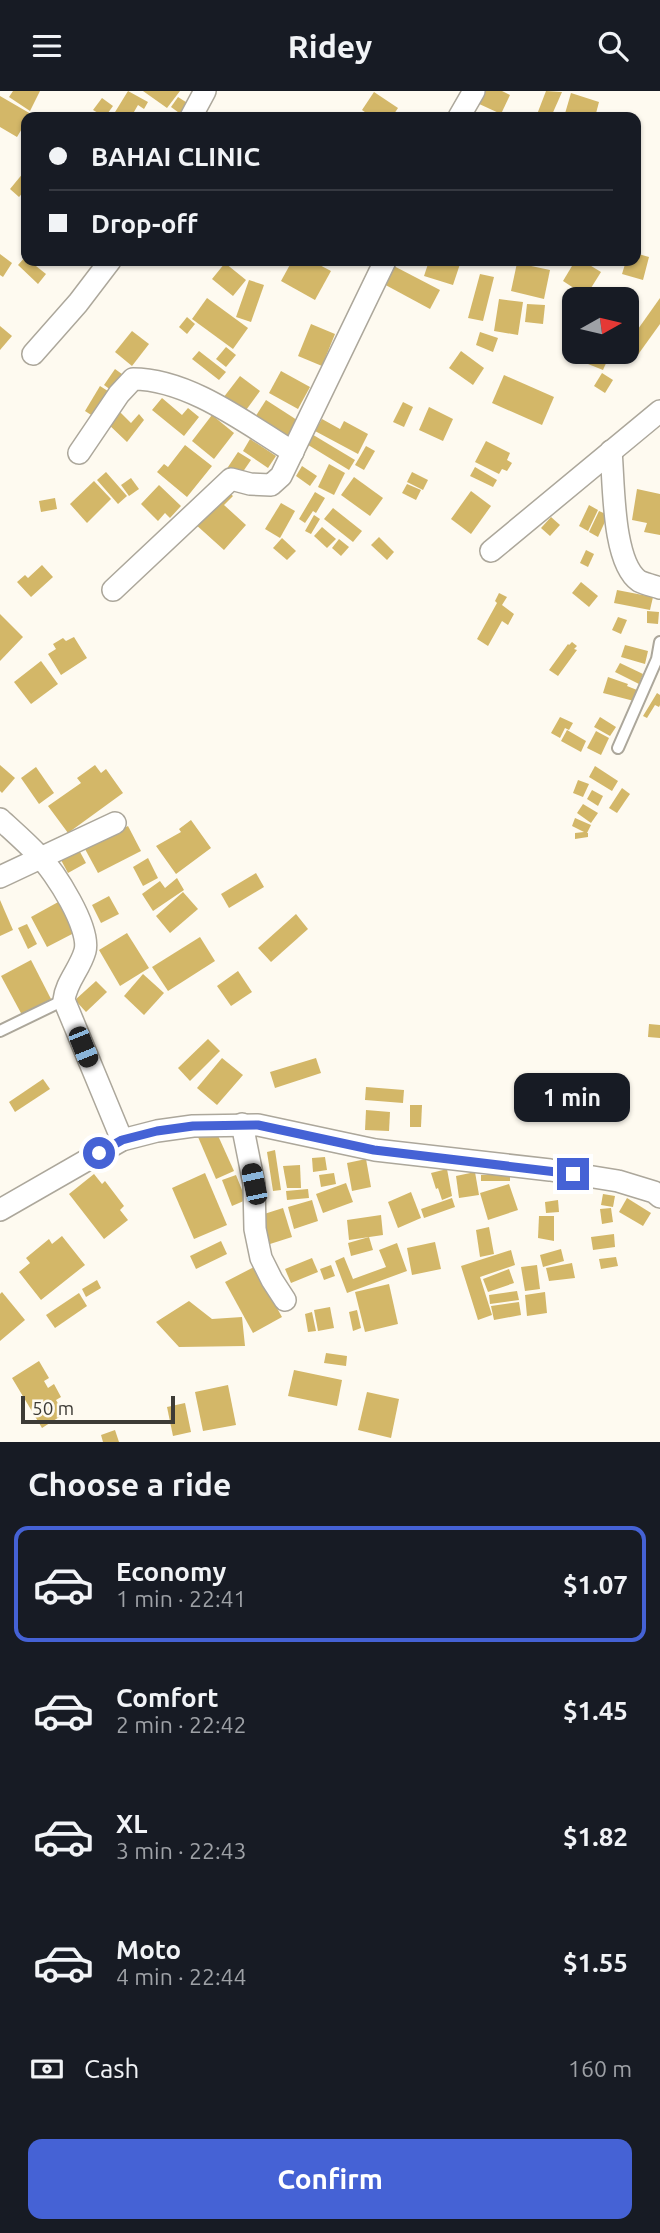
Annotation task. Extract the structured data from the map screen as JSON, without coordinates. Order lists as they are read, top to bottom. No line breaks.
{"scale_bar":"50 m","north":"right","page":{"header":"Ridey","banner":["BAHAI CLINIC","Drop-off"],"bubble":"1 min","scale":"50 m","heading":"Choose a ride","list":[{"name":"Economy","note":"1 min · 22:41","value":"$1.07"},{"name":"Comfort","note":"2 min · 22:42","value":"$1.45"},{"name":"XL","note":"3 min · 22:43","value":"$1.82"},{"name":"Moto","note":"4 min · 22:44","value":"$1.55"}],"pay":["Cash","160 m"],"buttons":"Confirm"}}
